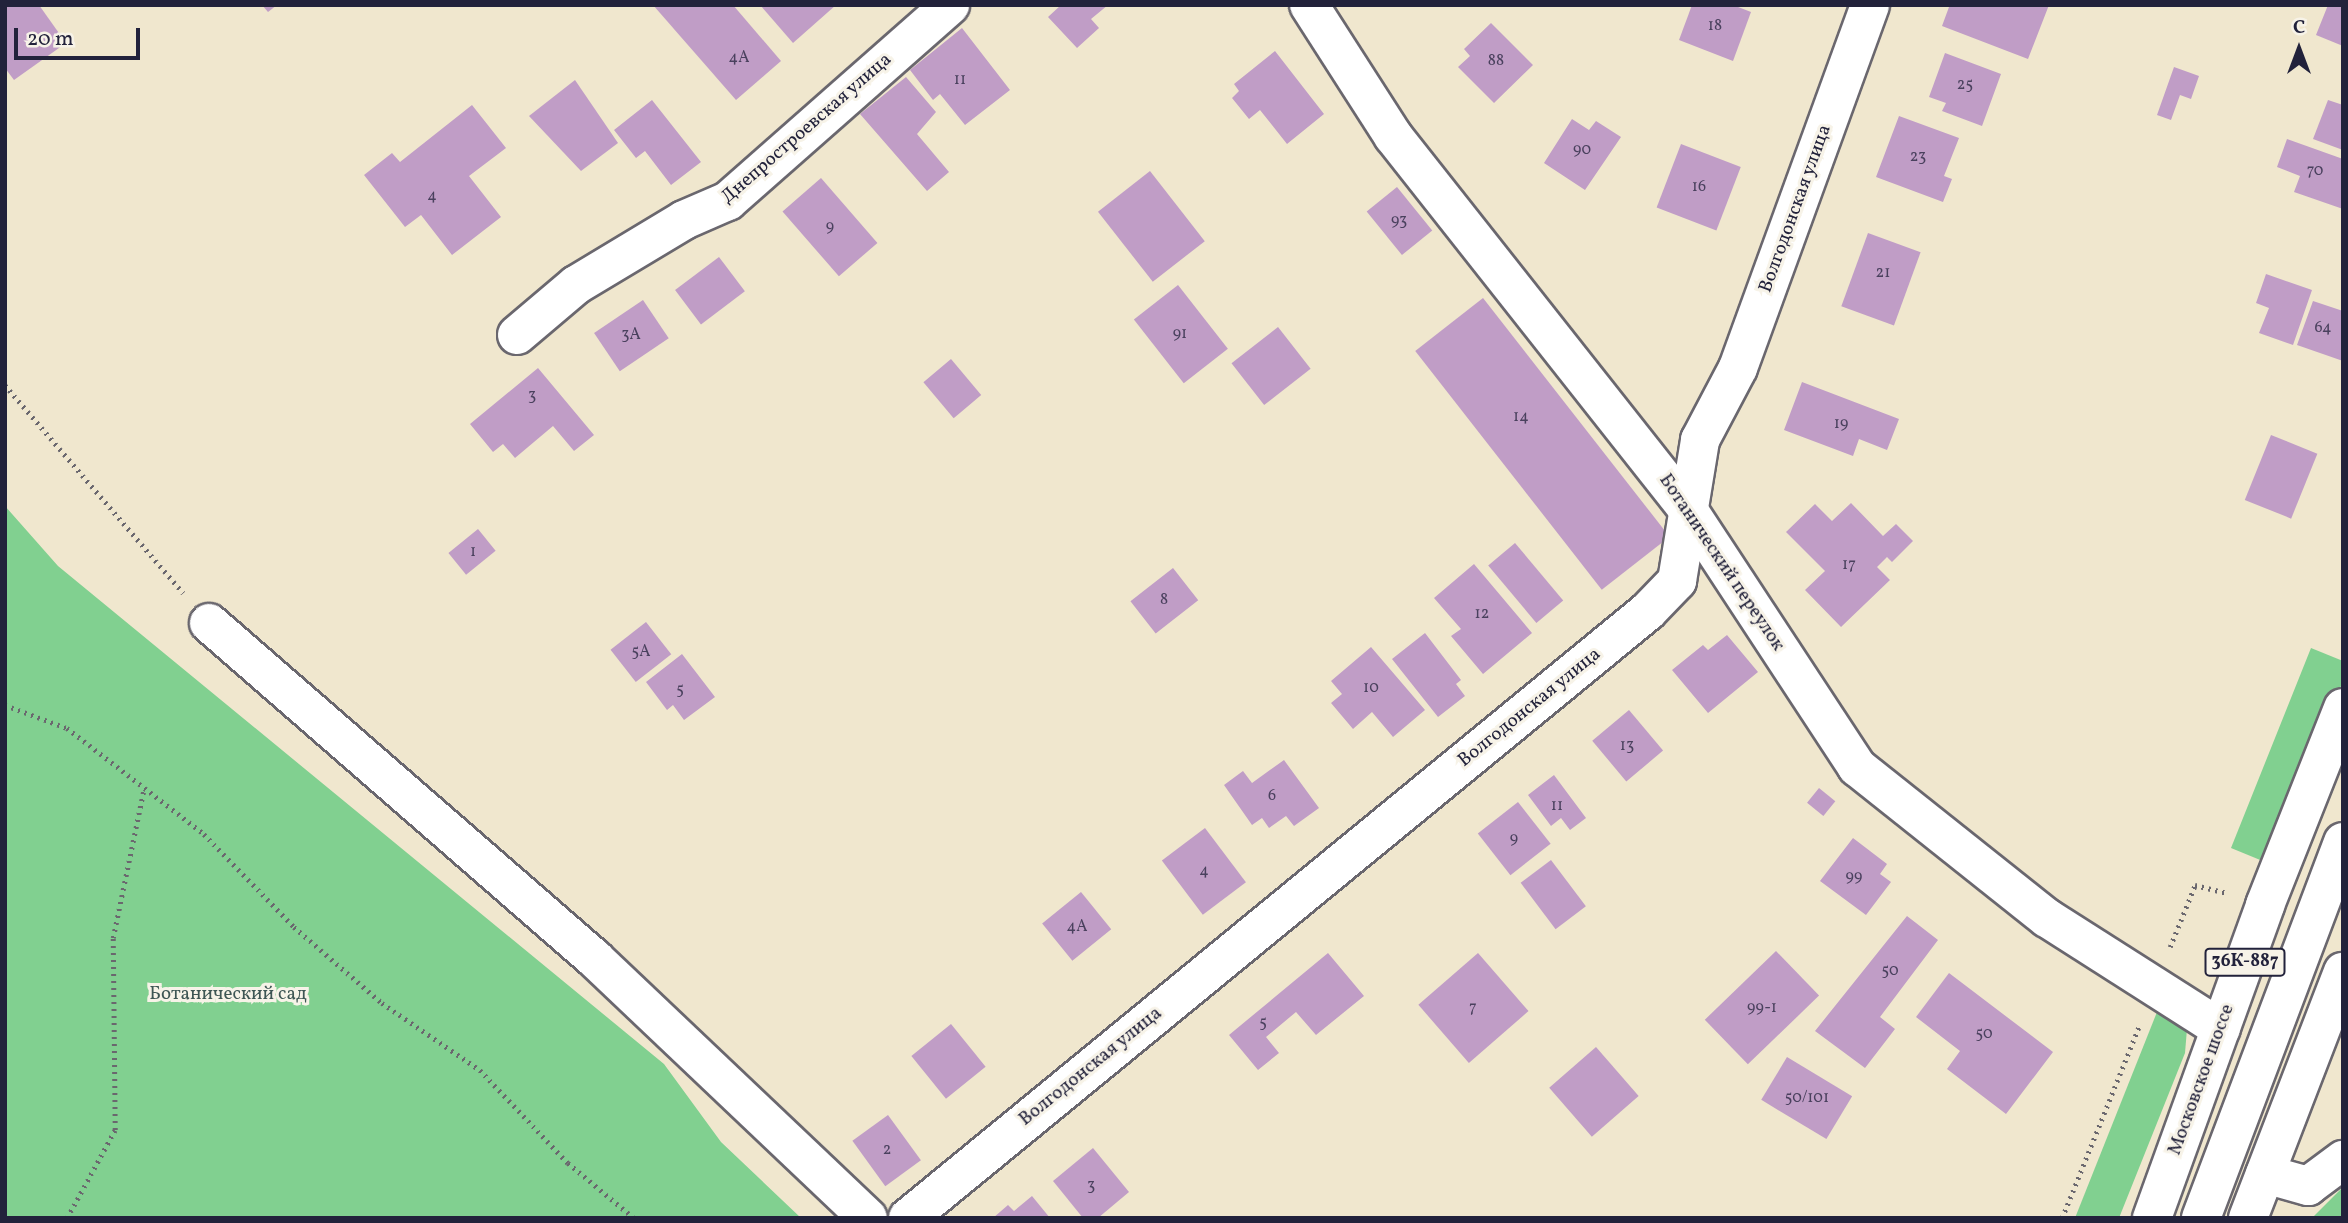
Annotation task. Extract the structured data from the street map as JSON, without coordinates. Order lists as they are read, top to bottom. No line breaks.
{"streets":{"street":["Днепростроевская улица","Волгодонская улица","Ботанический переулок","36К-887","Московское шоссе"]},"crossings":[["Волгодонская улица","Ботанический переулок"],["Ботанический переулок","Московское шоссе"]],"parks":["Ботанический сад"],"house_numbers":["18","4А","88","11","25","90","23","70","16","4","93","9","21","64","91","3А","3","14","19","1","17","8","12","5А","10","5","13","6","11","9","4","99","4А","50","7","99-1","5","50","50/101","2","3"],"scale_bar":"20 m","north":"top"}
